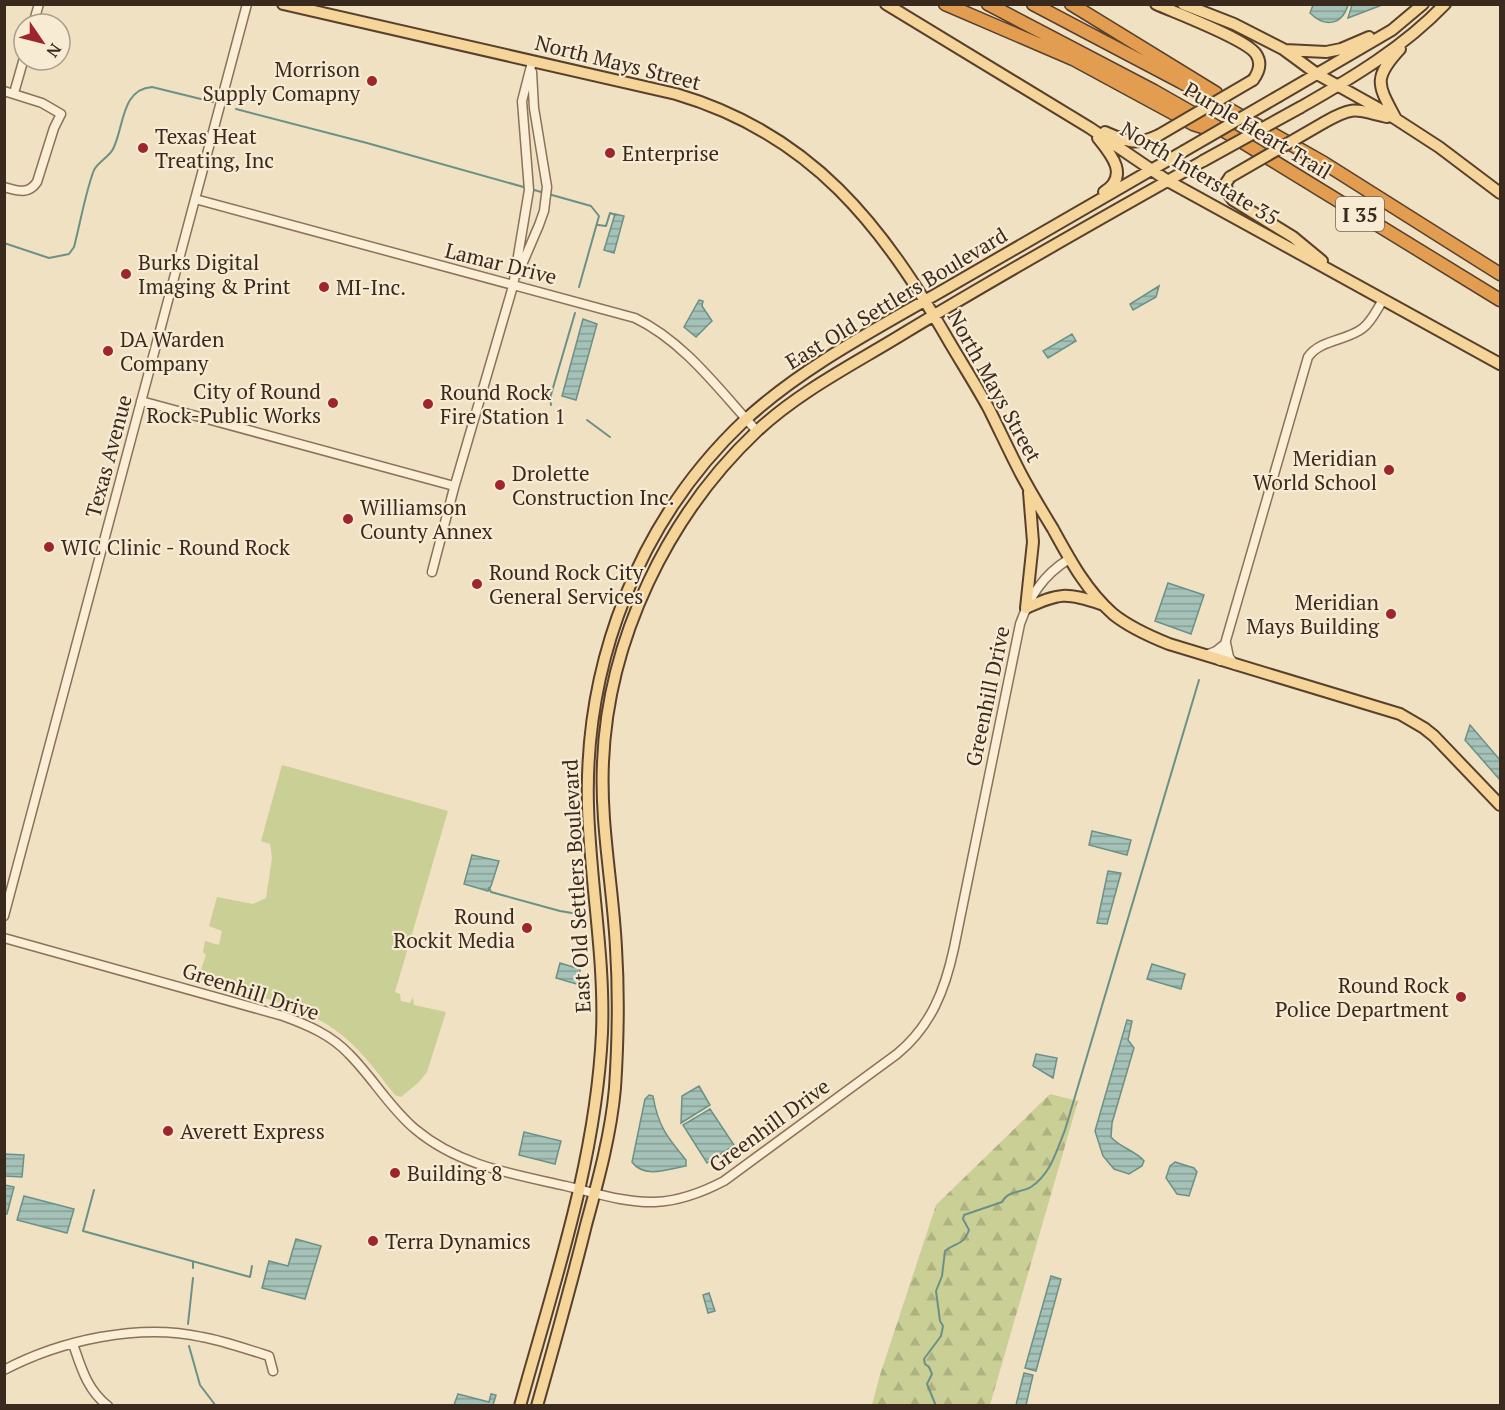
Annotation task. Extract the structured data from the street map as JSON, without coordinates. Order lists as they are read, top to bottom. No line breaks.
{"streets":{"highway":["Purple Heart Trail","I 35"],"main road":["North Mays Street","North Interstate 35","East Old Settlers Boulevard"],"street":["Lamar Drive","Texas Avenue","Greenhill Drive"]},"crossings":[["North Mays Street","East Old Settlers Boulevard"],["North Mays Street","Greenhill Drive"],["North Interstate 35","East Old Settlers Boulevard"],["Lamar Drive","East Old Settlers Boulevard"],["Lamar Drive","Texas Avenue"],["East Old Settlers Boulevard","Greenhill Drive"]],"places":["Morrison Supply Comapny","Texas Heat Treating, Inc","Enterprise","Burks Digital Imaging & Print","MI-Inc.","DA Warden Company","City of Round Rock-Public Works","Round Rock Fire Station 1","Meridian World School","Drolette Construction Inc.","Williamson County Annex","WIC Clinic - Round Rock","Round Rock City General Services","Meridian Mays Building","Round Rockit Media","Round Rock Police Department","Averett Express","Building 8","Terra Dynamics"],"north":"bottom right"}
